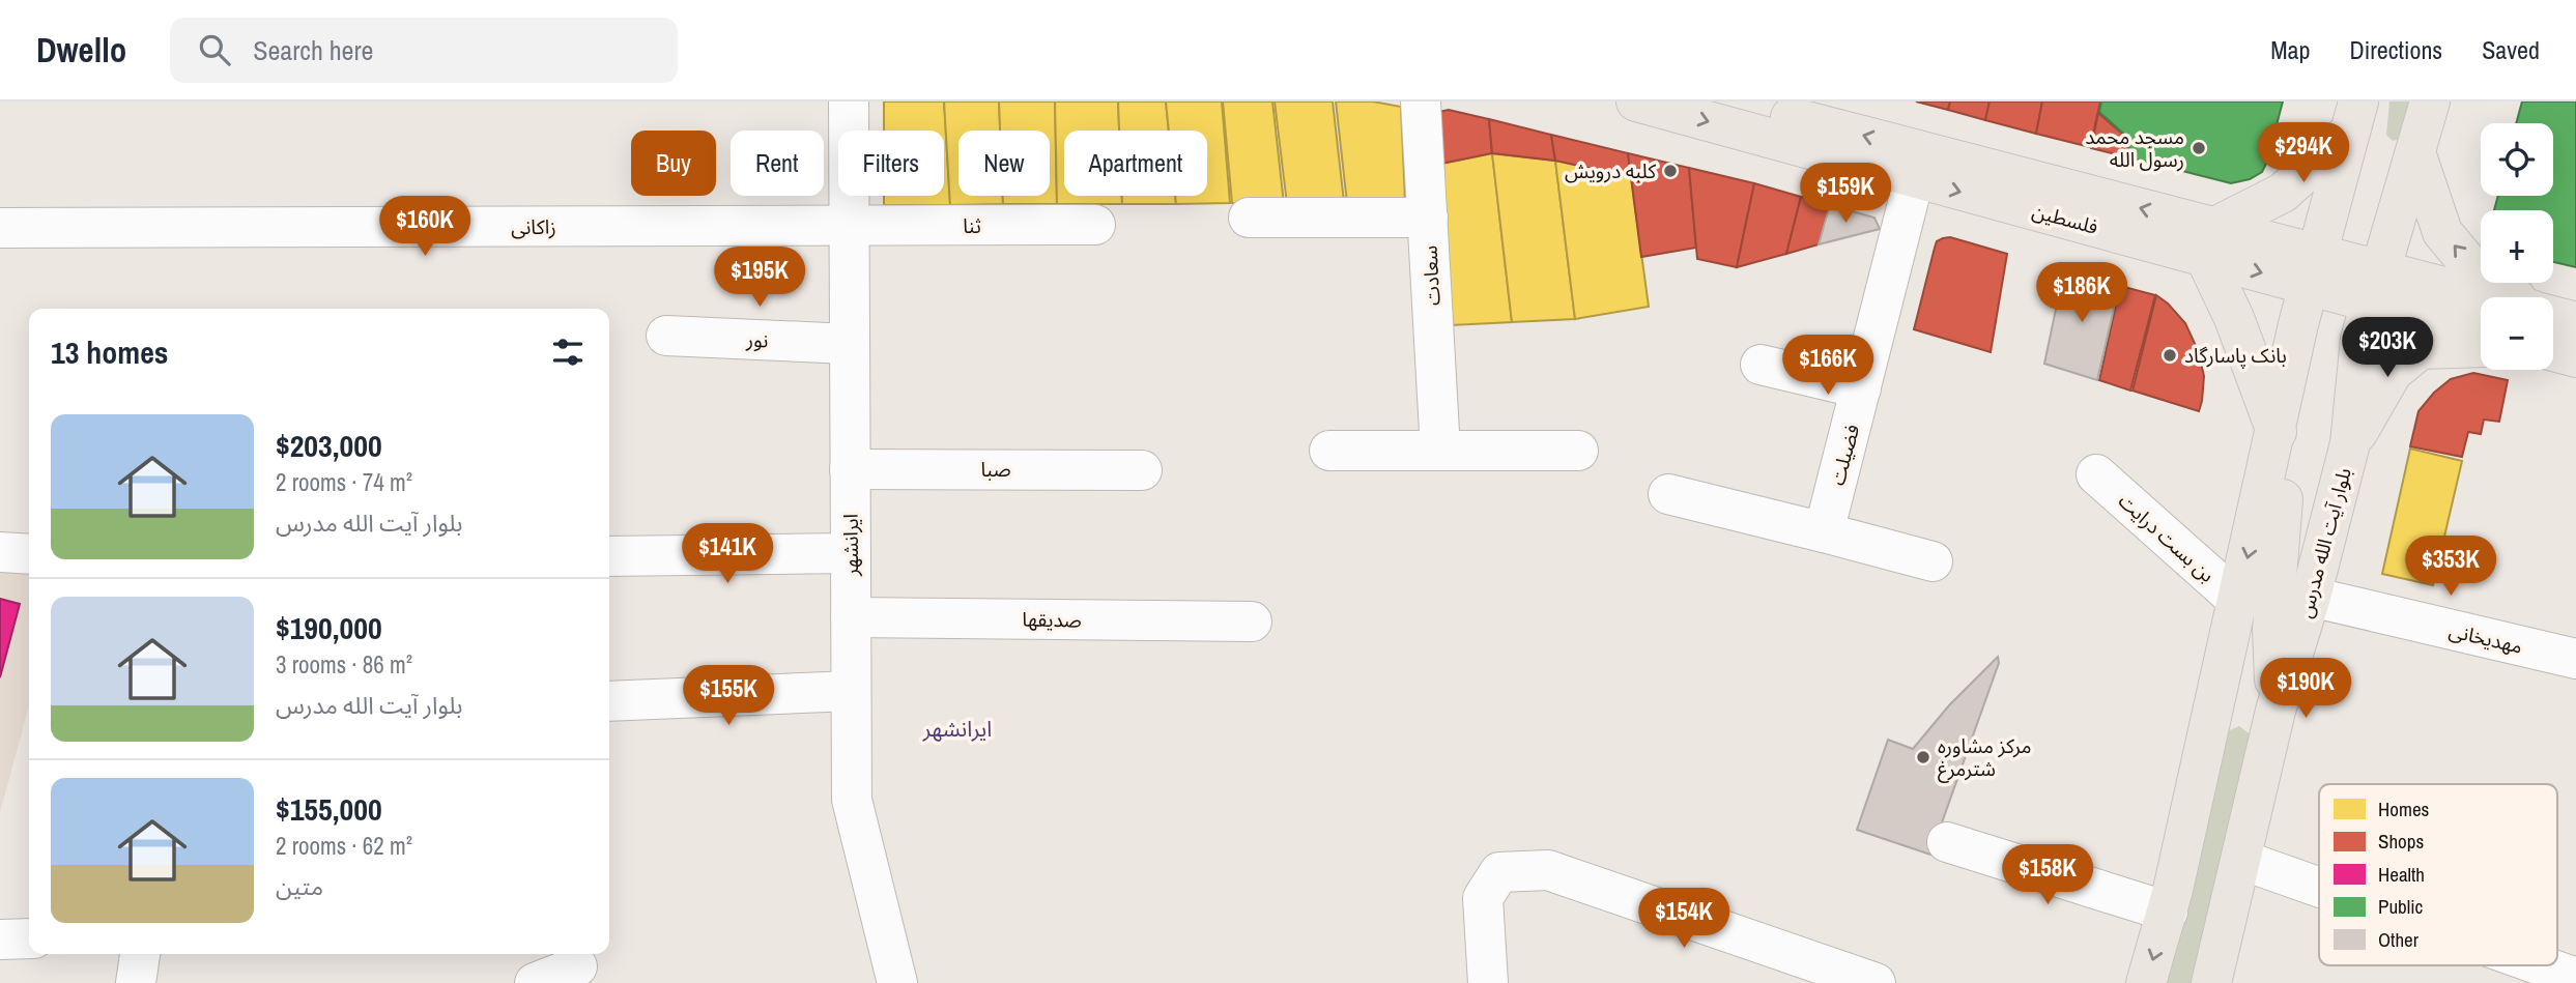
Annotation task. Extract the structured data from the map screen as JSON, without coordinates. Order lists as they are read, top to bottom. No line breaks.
{"streets":{"main road":["فلسطین","بلوار آیت الله مدرس"],"street":["ثنا","زاکانی","سعادت","نور","فضیلت","صبا","بن بست درایت","ایرانشهر","صدیقها","مهدیخانی"]},"crossings":[["فلسطین","فضیلت"],["فلسطین","بلوار آیت الله مدرس"],["ثنا","زاکانی"],["ثنا","ایرانشهر"],["زاکانی","ایرانشهر"],["نور","ایرانشهر"],["صبا","ایرانشهر"],["بن بست درایت","بلوار آیت الله مدرس"],["بلوار آیت الله مدرس","مهدیخانی"],["ایرانشهر","صدیقها"]],"districts":["ایرانشهر"],"places":["مسجد محمد رسول الله","کلبه درویش","بانک پاسارگاد","مرکز مشاوره شترمرغ"],"legend":["Homes","Shops","Health","Public","Other"],"page":{"header":"Dwello","search":"Search here","nav":["Map","Directions","Saved"],"price":["$294K","$159K","$160K","$195K","$186K","$203K","$166K","$141K","$353K","$190K","$155K","$158K","$154K"],"map_buttons":["+","−"],"chip":["Buy","Rent","Filters","New","Apartment"],"heading":"13 homes","list":[{"name":"$203,000","note":"2 rooms · 74 m² · بلوار آیت الله مدرس"},{"name":"$190,000","note":"3 rooms · 86 m² · بلوار آیت الله مدرس"},{"name":"$155,000","note":"2 rooms · 62 m² · متین"}]}}
